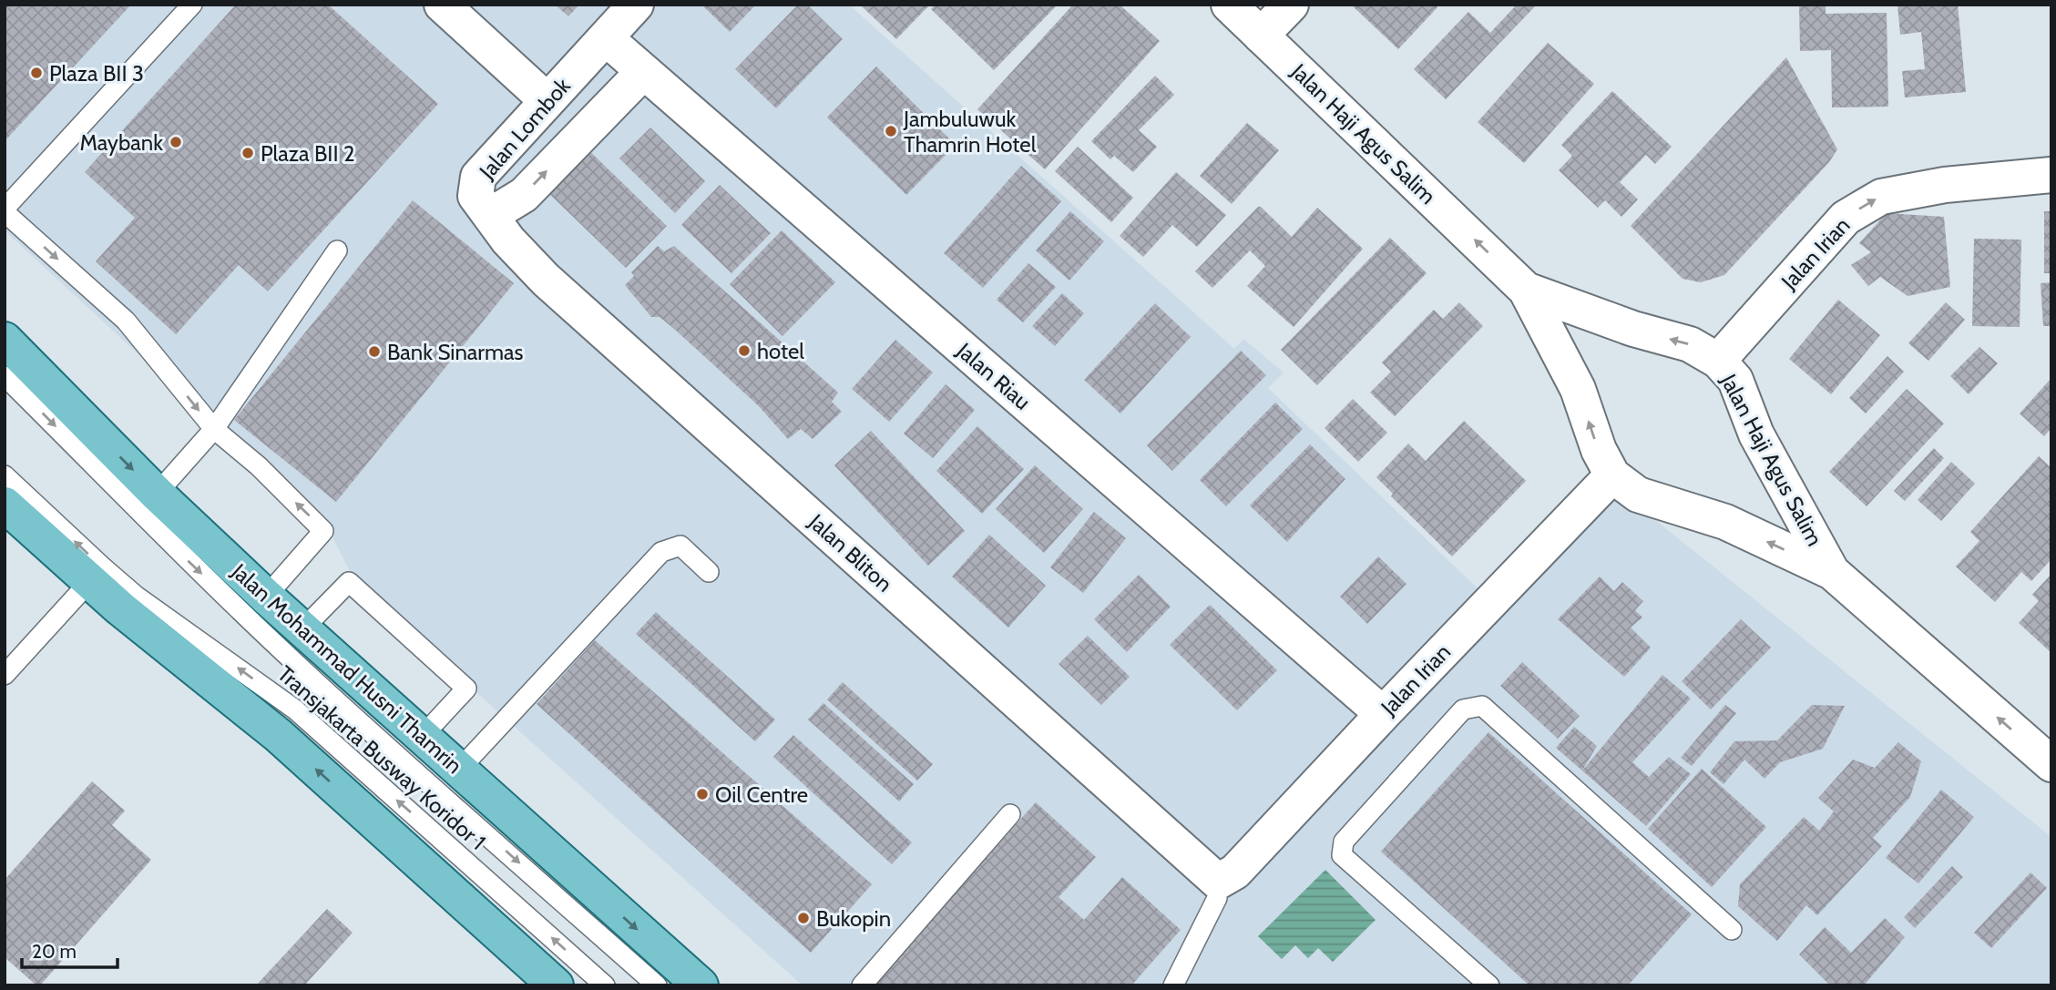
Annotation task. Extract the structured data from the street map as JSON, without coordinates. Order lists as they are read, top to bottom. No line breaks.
{"streets":{"main road":["Jalan Mohammad Husni Thamrin"],"street":["Jalan Lombok","Jalan Haji Agus Salim","Jalan Irian","Jalan Riau","Jalan Bliton"],"lane":["Transjakarta Busway Koridor 1"]},"crossings":[["Jalan Lombok","Jalan Riau"],["Jalan Lombok","Jalan Bliton"],["Jalan Haji Agus Salim","Jalan Irian"],["Jalan Irian","Jalan Riau"],["Jalan Irian","Jalan Bliton"]],"one_way":["Jalan Haji Agus Salim","Jalan Irian"],"places":["Plaza BII 3","Jambuluwuk Thamrin Hotel","Maybank","Plaza BII 2","hotel","Bank Sinarmas","Oil Centre","Bukopin"],"scale_bar":"20 m"}
